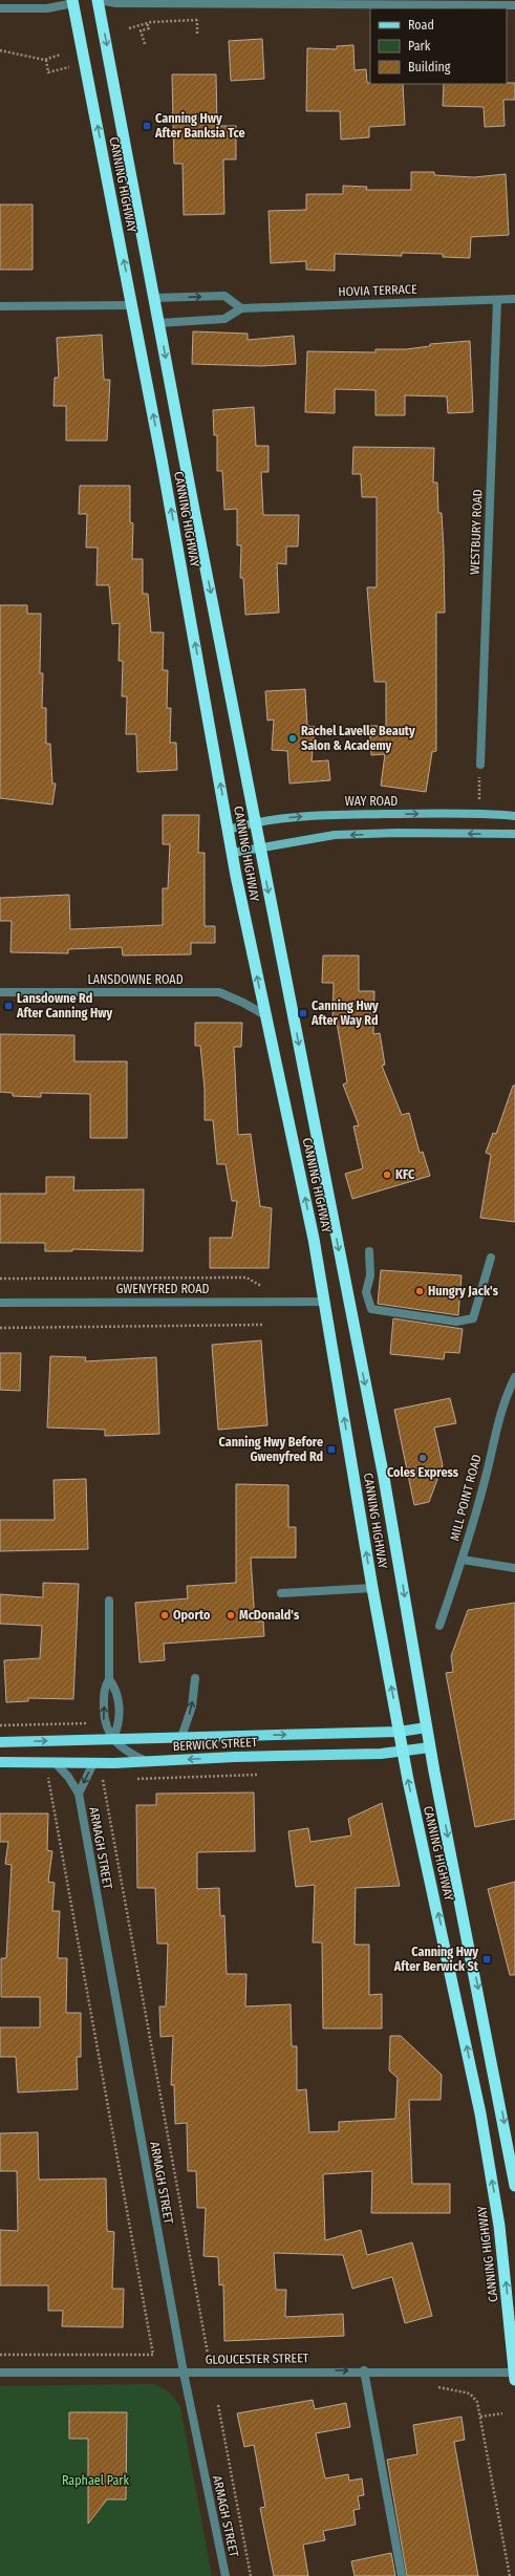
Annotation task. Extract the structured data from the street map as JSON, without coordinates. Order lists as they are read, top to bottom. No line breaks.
{"streets":{"highway":["CANNING HIGHWAY"],"main road":["WAY ROAD","BERWICK STREET"],"street":["HOVIA TERRACE","WESTBURY ROAD","LANSDOWNE ROAD","GWENYFRED ROAD","MILL POINT ROAD","ARMAGH STREET","GLOUCESTER STREET"]},"crossings":[["CANNING HIGHWAY","HOVIA TERRACE"],["CANNING HIGHWAY","WAY ROAD"],["CANNING HIGHWAY","LANSDOWNE ROAD"],["CANNING HIGHWAY","GWENYFRED ROAD"],["CANNING HIGHWAY","BERWICK STREET"],["CANNING HIGHWAY","GLOUCESTER STREET"],["HOVIA TERRACE","WESTBURY ROAD"],["BERWICK STREET","ARMAGH STREET"],["ARMAGH STREET","GLOUCESTER STREET"]],"parks":["Raphael Park"],"places":{"transit":["Canning Hwy After Banksia Tce","Lansdowne Rd After Canning Hwy","Canning Hwy After Way Rd","Canning Hwy Before Gwenyfred Rd","Canning Hwy After Berwick St"],"other":["Rachel Lavelle Beauty Salon & Academy","KFC","Hungry Jack's","Coles Express","Oporto","McDonald's"]},"legend":["Road","Park","Building"]}
